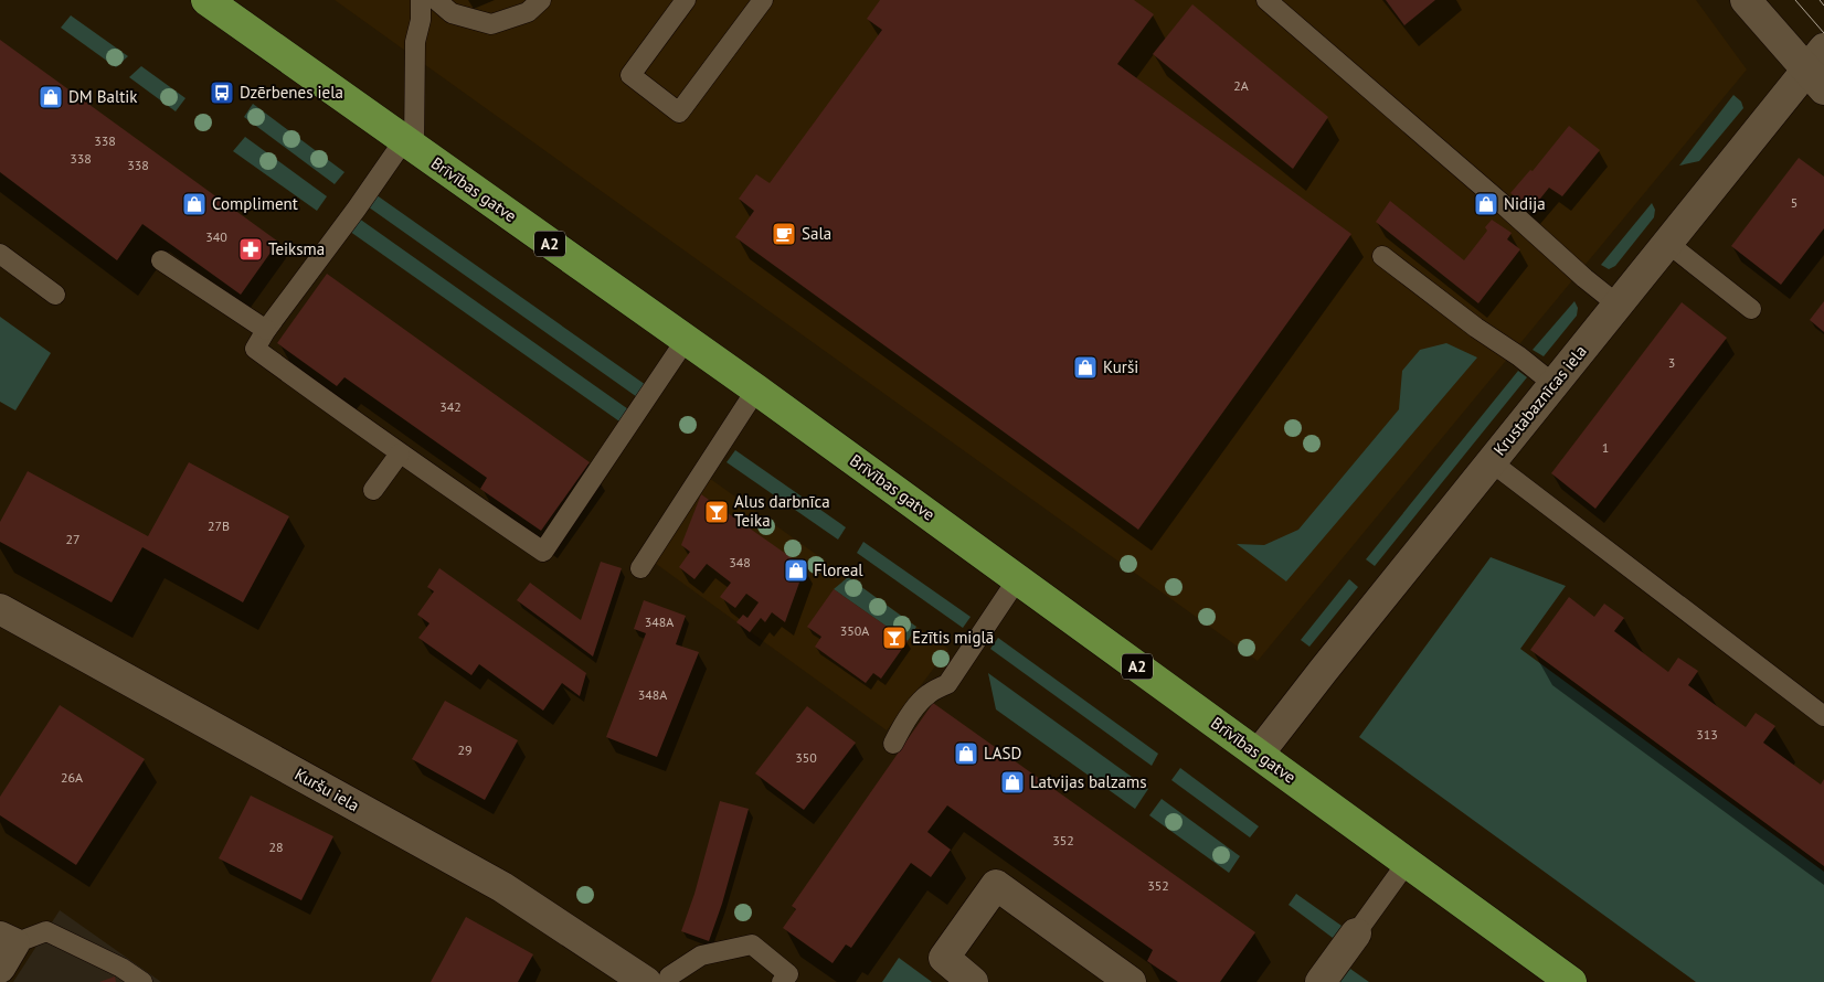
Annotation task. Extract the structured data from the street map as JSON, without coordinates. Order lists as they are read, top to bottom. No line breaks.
{"streets":{"highway":["Brīvības gatve","A2"],"street":["Krustabaznīcas iela","Kuršu iela"]},"crossings":[["Brīvības gatve","Krustabaznīcas iela"]],"places":{"bus stop":["Dzērbenes iela"],"shop":["DM Baltik","Compliment","Nidija","Kurši","Floreal","LASD","Latvijas balzams"],"cafe":["Sala"],"pharmacy":["Teiksma"],"bar":["Alus darbnīca Teika","Ezītis miglā"]},"house_numbers":["2A","338","338","338","5","340","3","342","1","27B","27","348","348A","350A","348A","313","29","350","26A","352","28","352"]}
